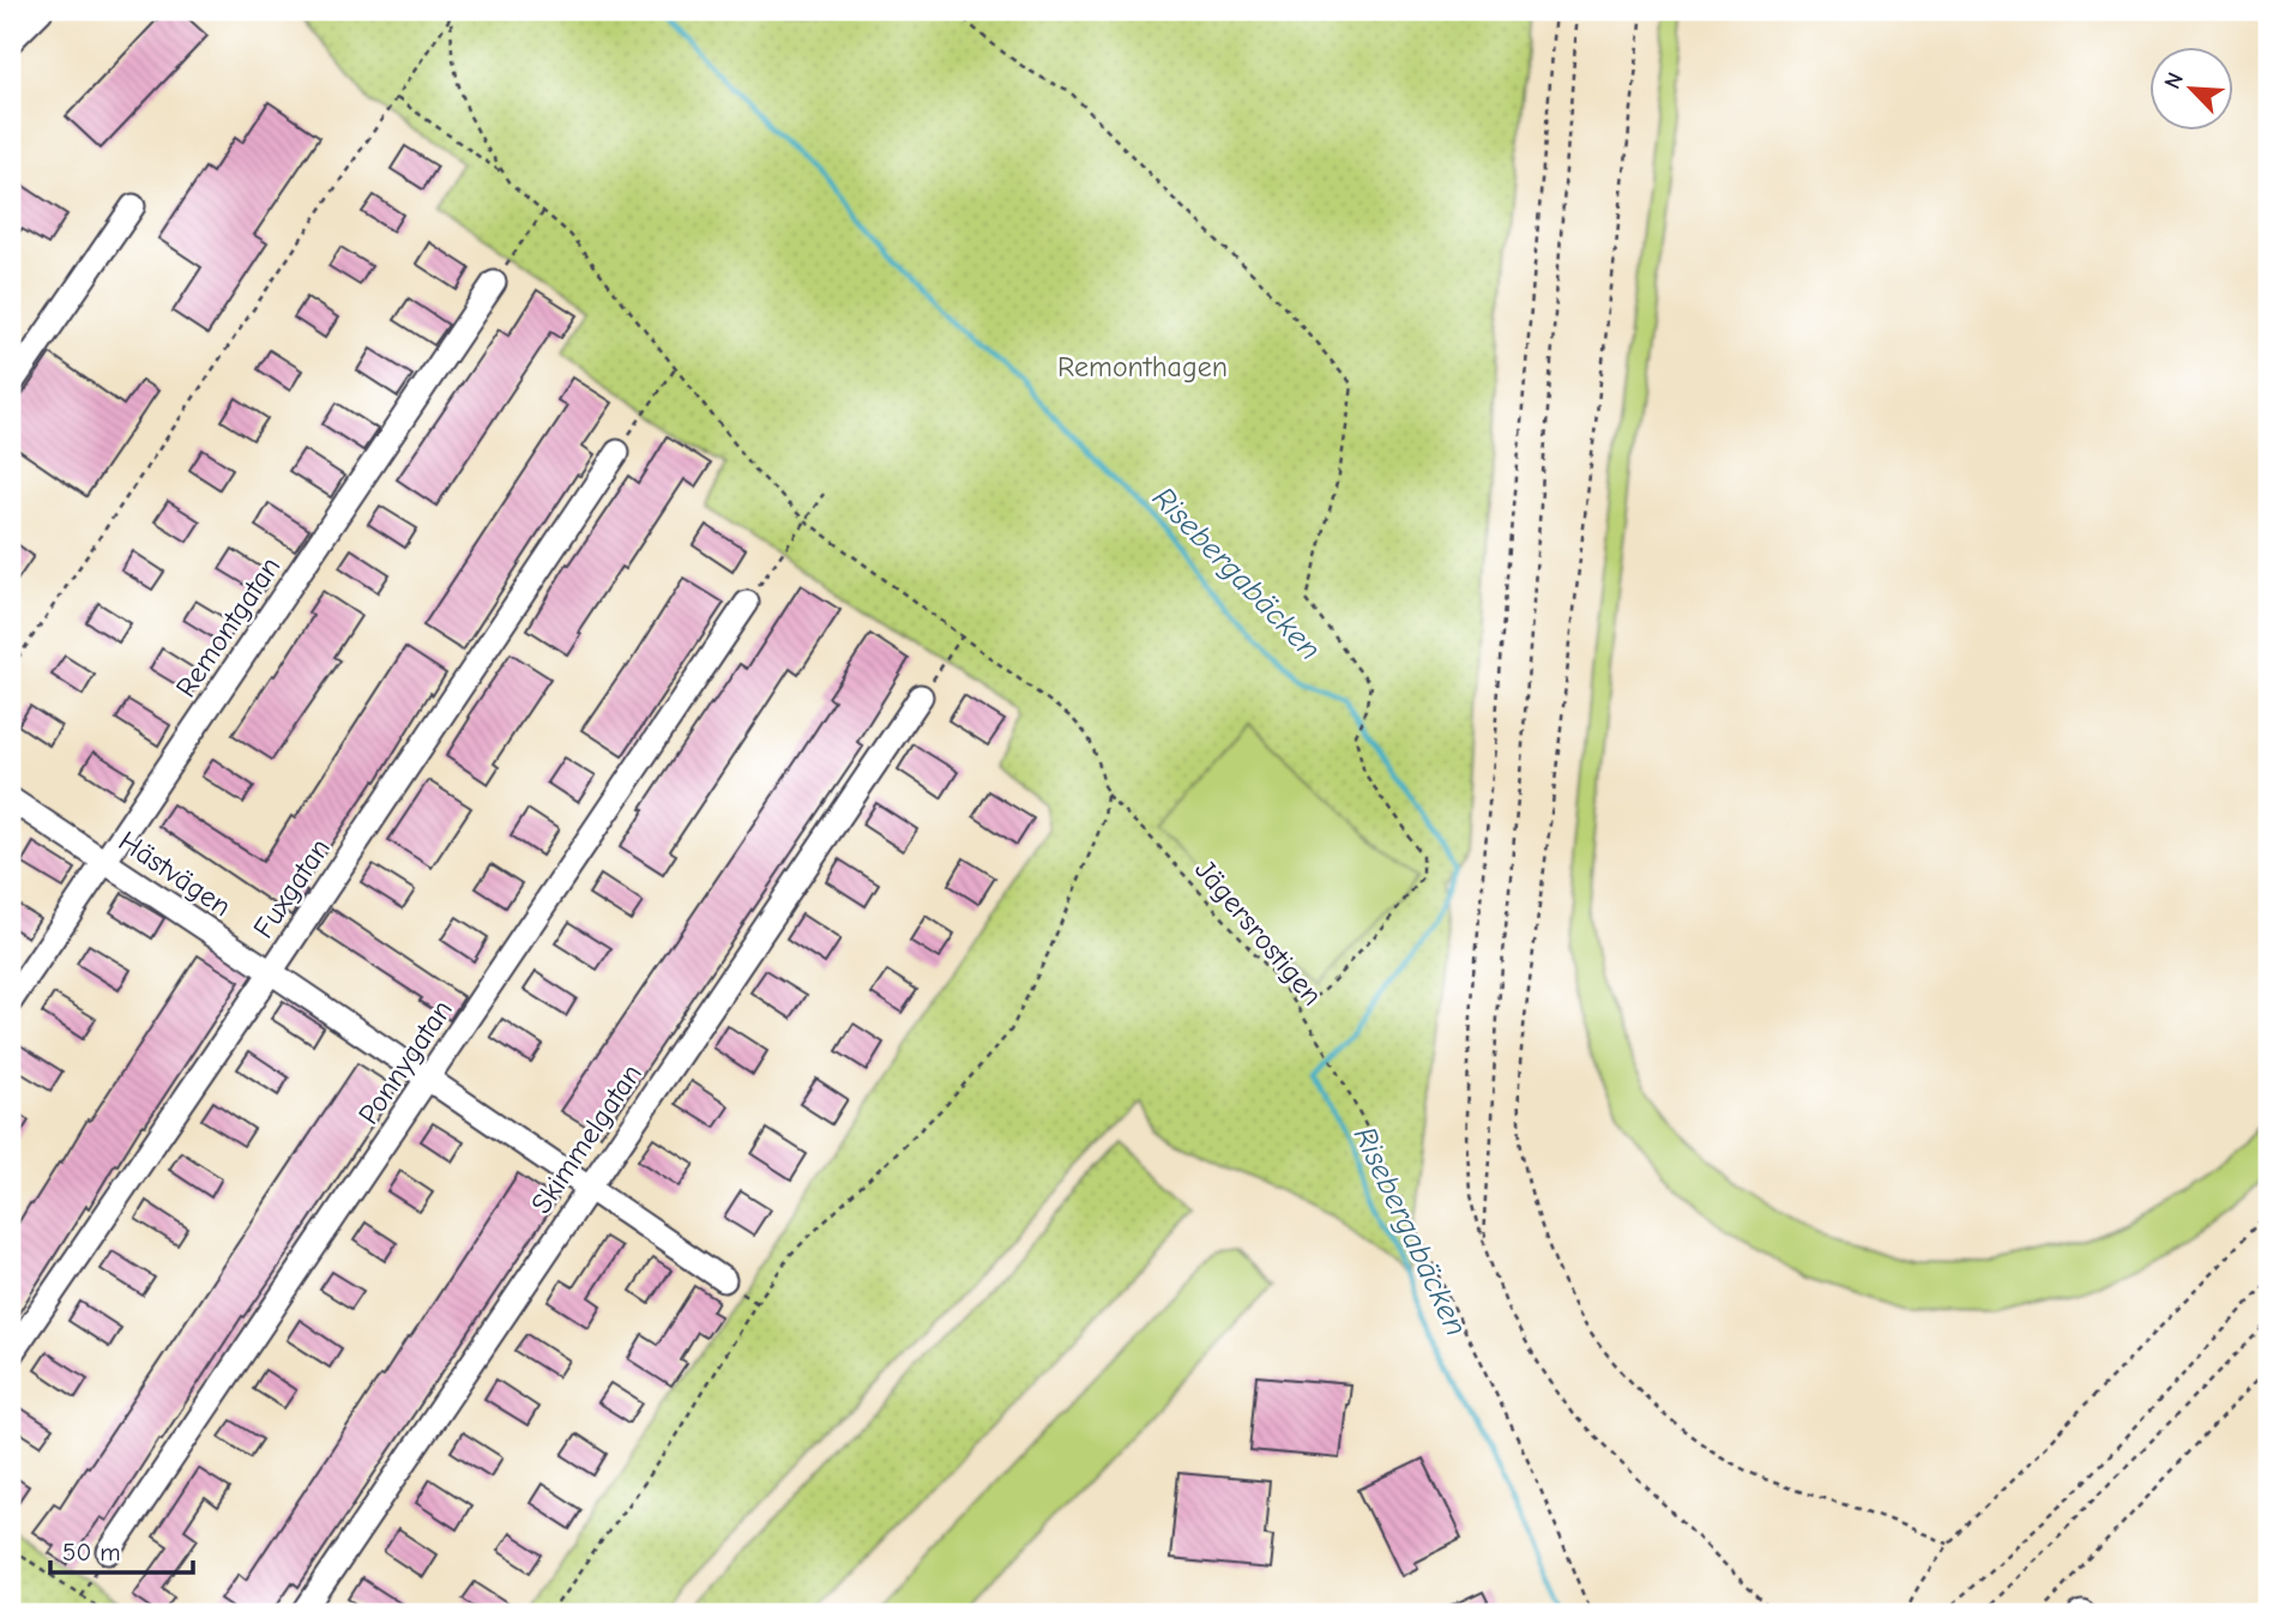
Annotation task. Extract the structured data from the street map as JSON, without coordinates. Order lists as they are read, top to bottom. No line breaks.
{"streets":{"street":["Remontgatan","Hästvägen","Fuxgatan","Ponnygatan","Skimmelgatan"],"path":["Jägersrostigen"]},"crossings":[["Remontgatan","Hästvägen"],["Hästvägen","Fuxgatan"],["Hästvägen","Ponnygatan"],["Hästvägen","Skimmelgatan"]],"water":["Risebergabäcken"],"parks":["Remonthagen"],"scale_bar":"50 m","north":"top left"}
